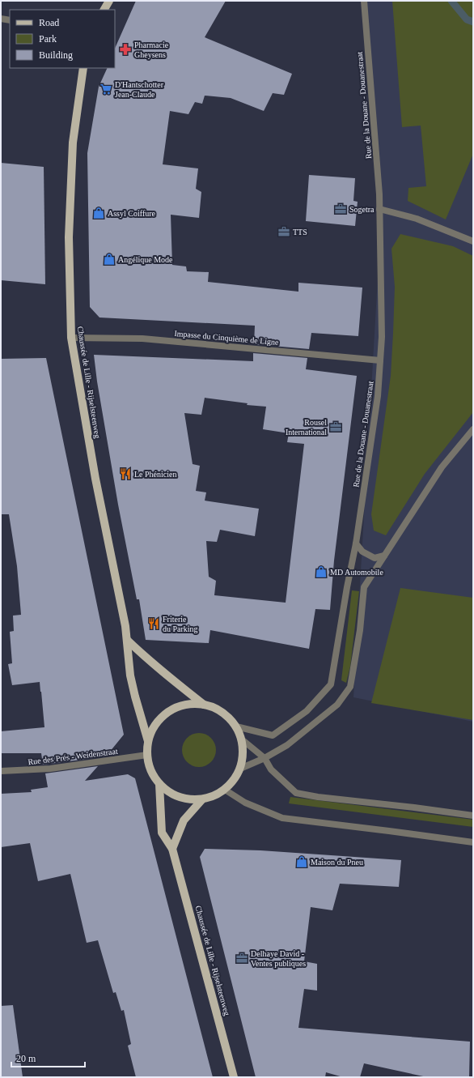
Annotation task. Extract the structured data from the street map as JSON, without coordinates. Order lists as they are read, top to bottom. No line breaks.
{"streets":{"main road":["Chaussée de Lille - Rijselsteenweg"],"street":["Rue de la Douane - Douanestraat","Impasse du Cinquième de Ligne","Rue des Prés - Weidenstraat"]},"crossings":[["Rue de la Douane - Douanestraat","Impasse du Cinquième de Ligne"],["Rue de la Douane - Douanestraat","Chaussée de Lille - Rijselsteenweg"],["Rue de la Douane - Douanestraat","Rue des Prés - Weidenstraat"],["Impasse du Cinquième de Ligne","Chaussée de Lille - Rijselsteenweg"],["Chaussée de Lille - Rijselsteenweg","Rue des Prés - Weidenstraat"]],"places":{"pharmacy":["Pharmacie Gheysens"],"supermarket":["D'Hantschotter Jean-Claude"],"office":["Sogetra","TTS","Rousel International","Delhaye David - Ventes publiques"],"shop":["Assyl Coiffure","Angélique Mode","MD Automobile","Maison du Pneu"],"restaurant":["Le Phénicien","Friterie du Parking"]},"legend":["Road","Park","Building"],"scale_bar":"20 m"}
